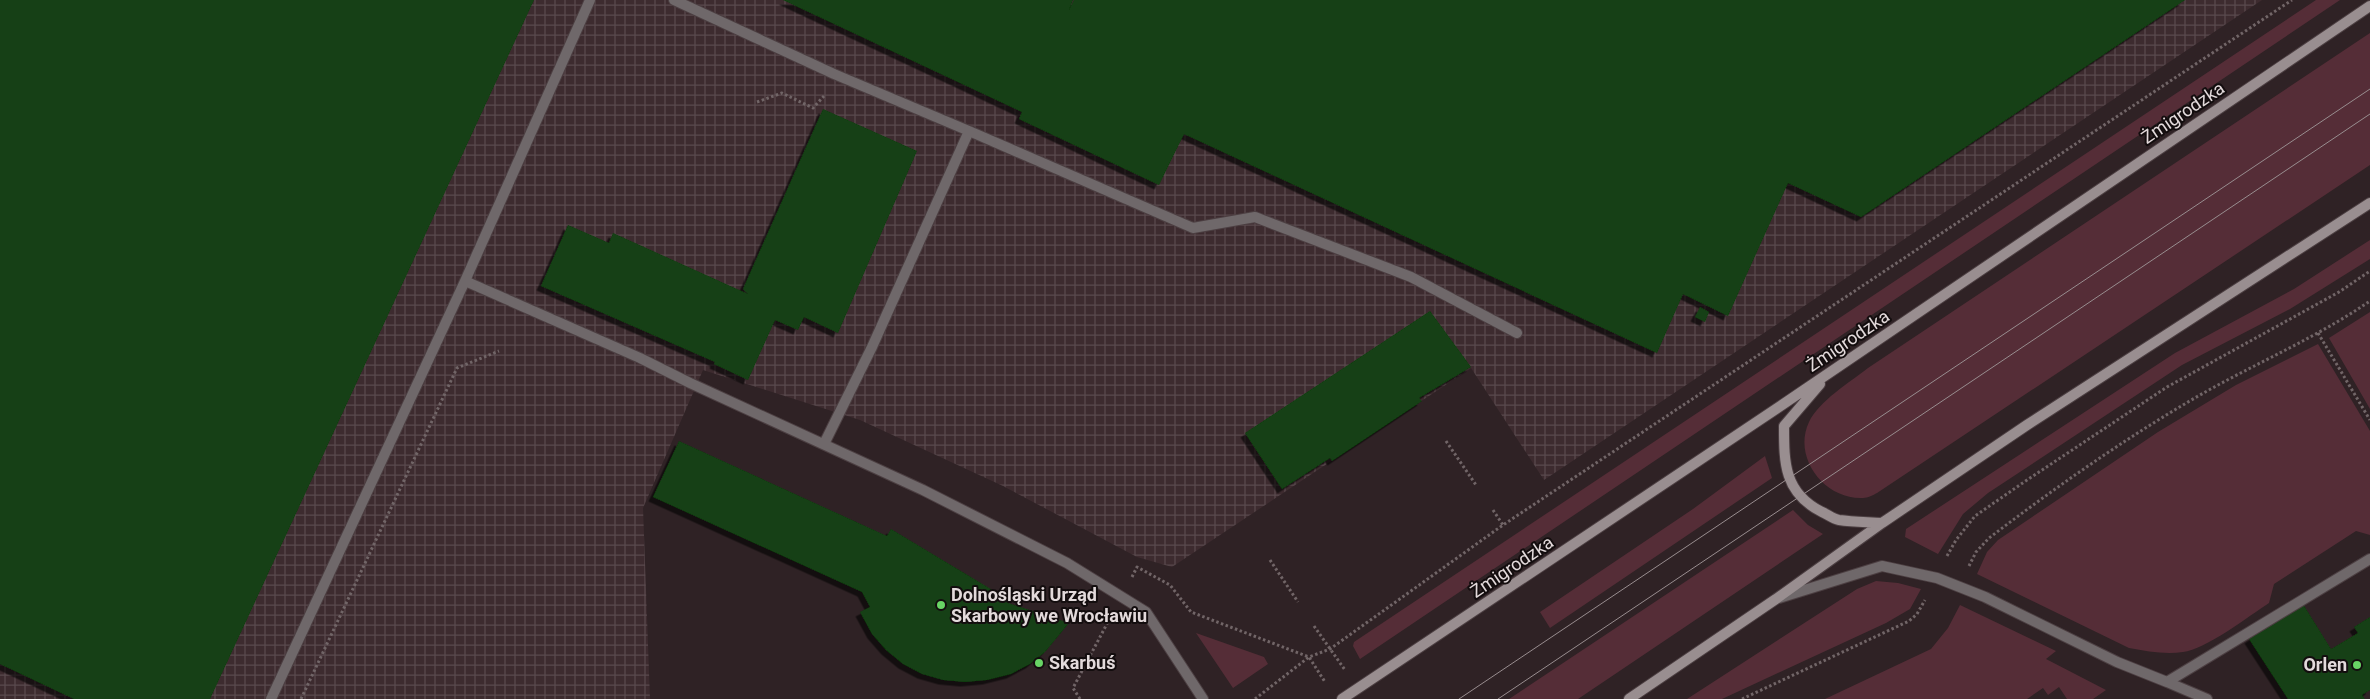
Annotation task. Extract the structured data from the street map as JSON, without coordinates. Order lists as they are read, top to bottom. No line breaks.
{"streets":{"main road":["Żmigrodzka"]},"places":["Dolnośląski Urząd Skarbowy we Wrocławiu","Skarbuś","Orlen"]}
